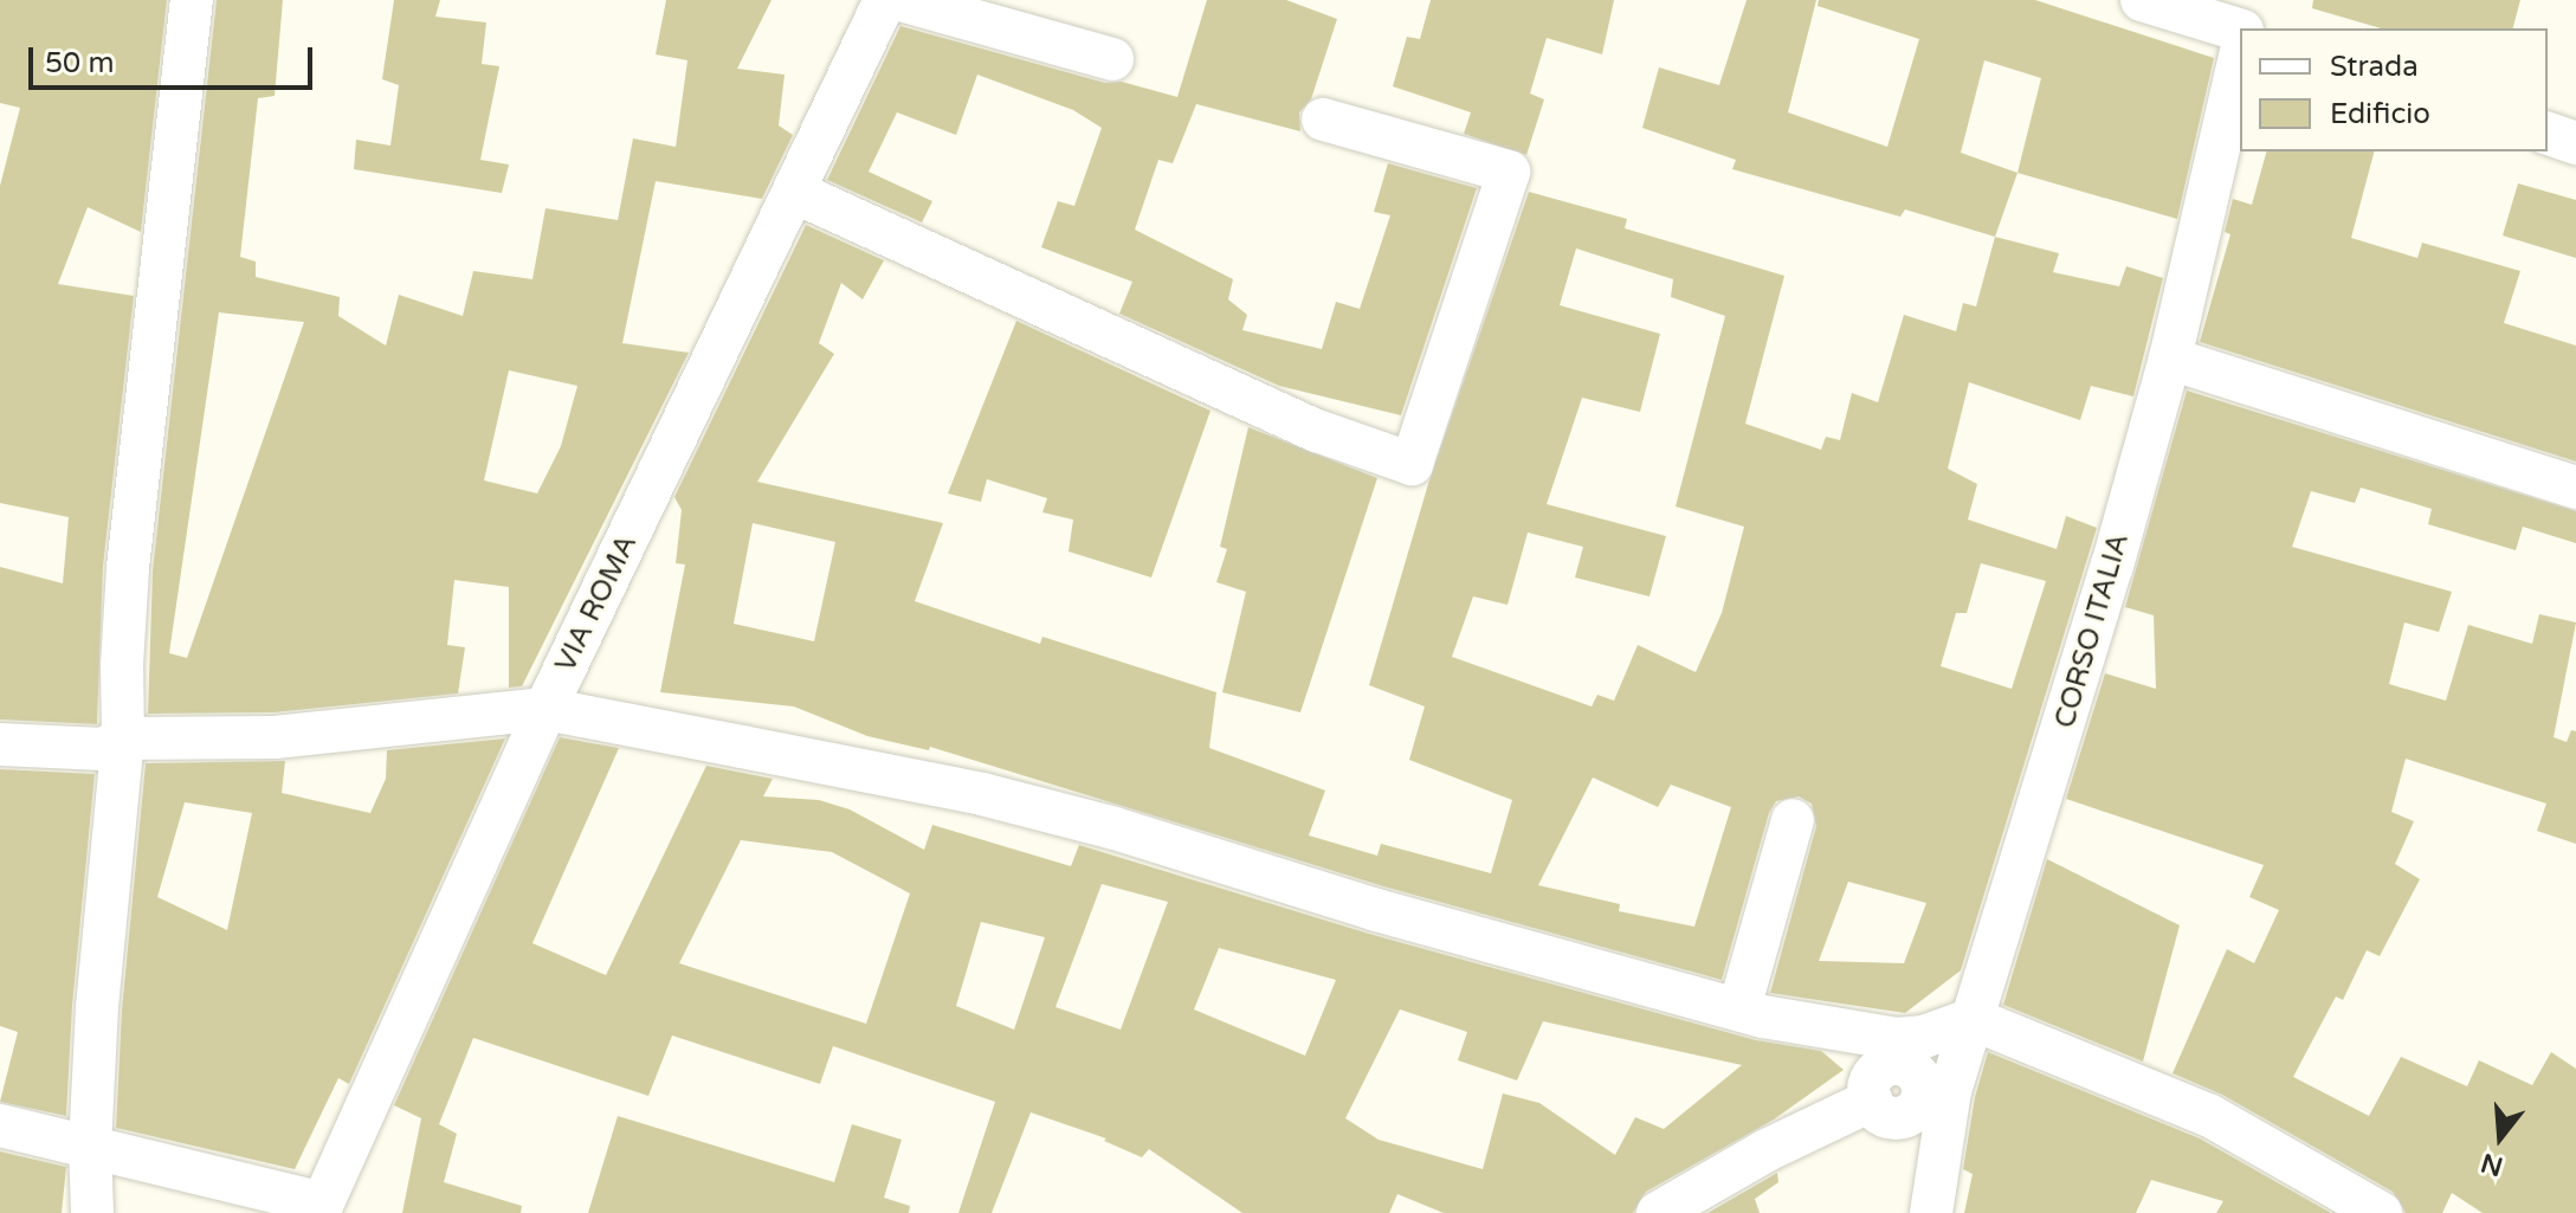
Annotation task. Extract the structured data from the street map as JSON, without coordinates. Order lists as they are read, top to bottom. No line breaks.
{"streets":{"street":["VIA ROMA","CORSO ITALIA"]},"legend":["Strada","Edificio"],"scale_bar":"50 m","north":"bottom"}
